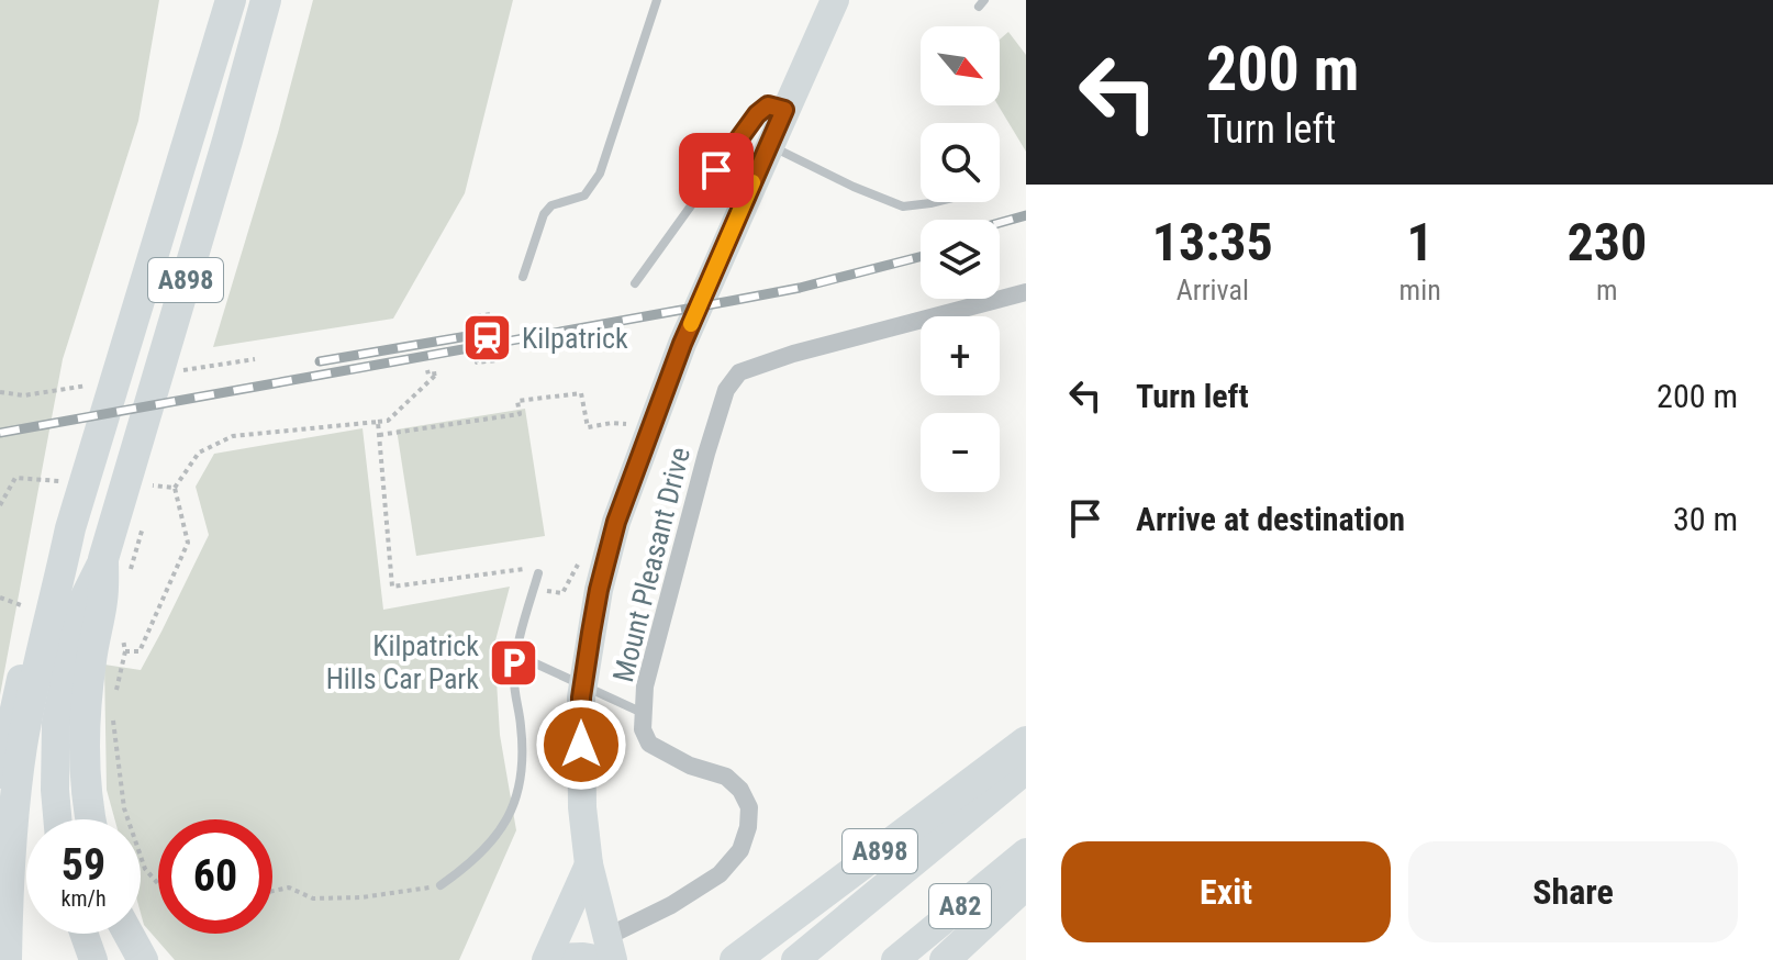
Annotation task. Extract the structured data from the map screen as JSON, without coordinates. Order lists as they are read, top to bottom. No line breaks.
{"streets":{"highway":["A898"],"main road":["A82"],"street":["Mount Pleasant Drive"]},"places":{"station":["Kilpatrick"],"parking":["Kilpatrick Hills Car Park"]},"north":"bottom right","page":{"turn":["200 m","Turn left"],"map_buttons":["+","−"],"eta":["13:35","Arrival","1","min","230","m"],"list":[{"name":"Turn left","value":"200 m"},{"name":"Arrive at destination","value":"30 m"}],"speed":"59 km/h","limit":"60","buttons":["Exit","Share"]}}
